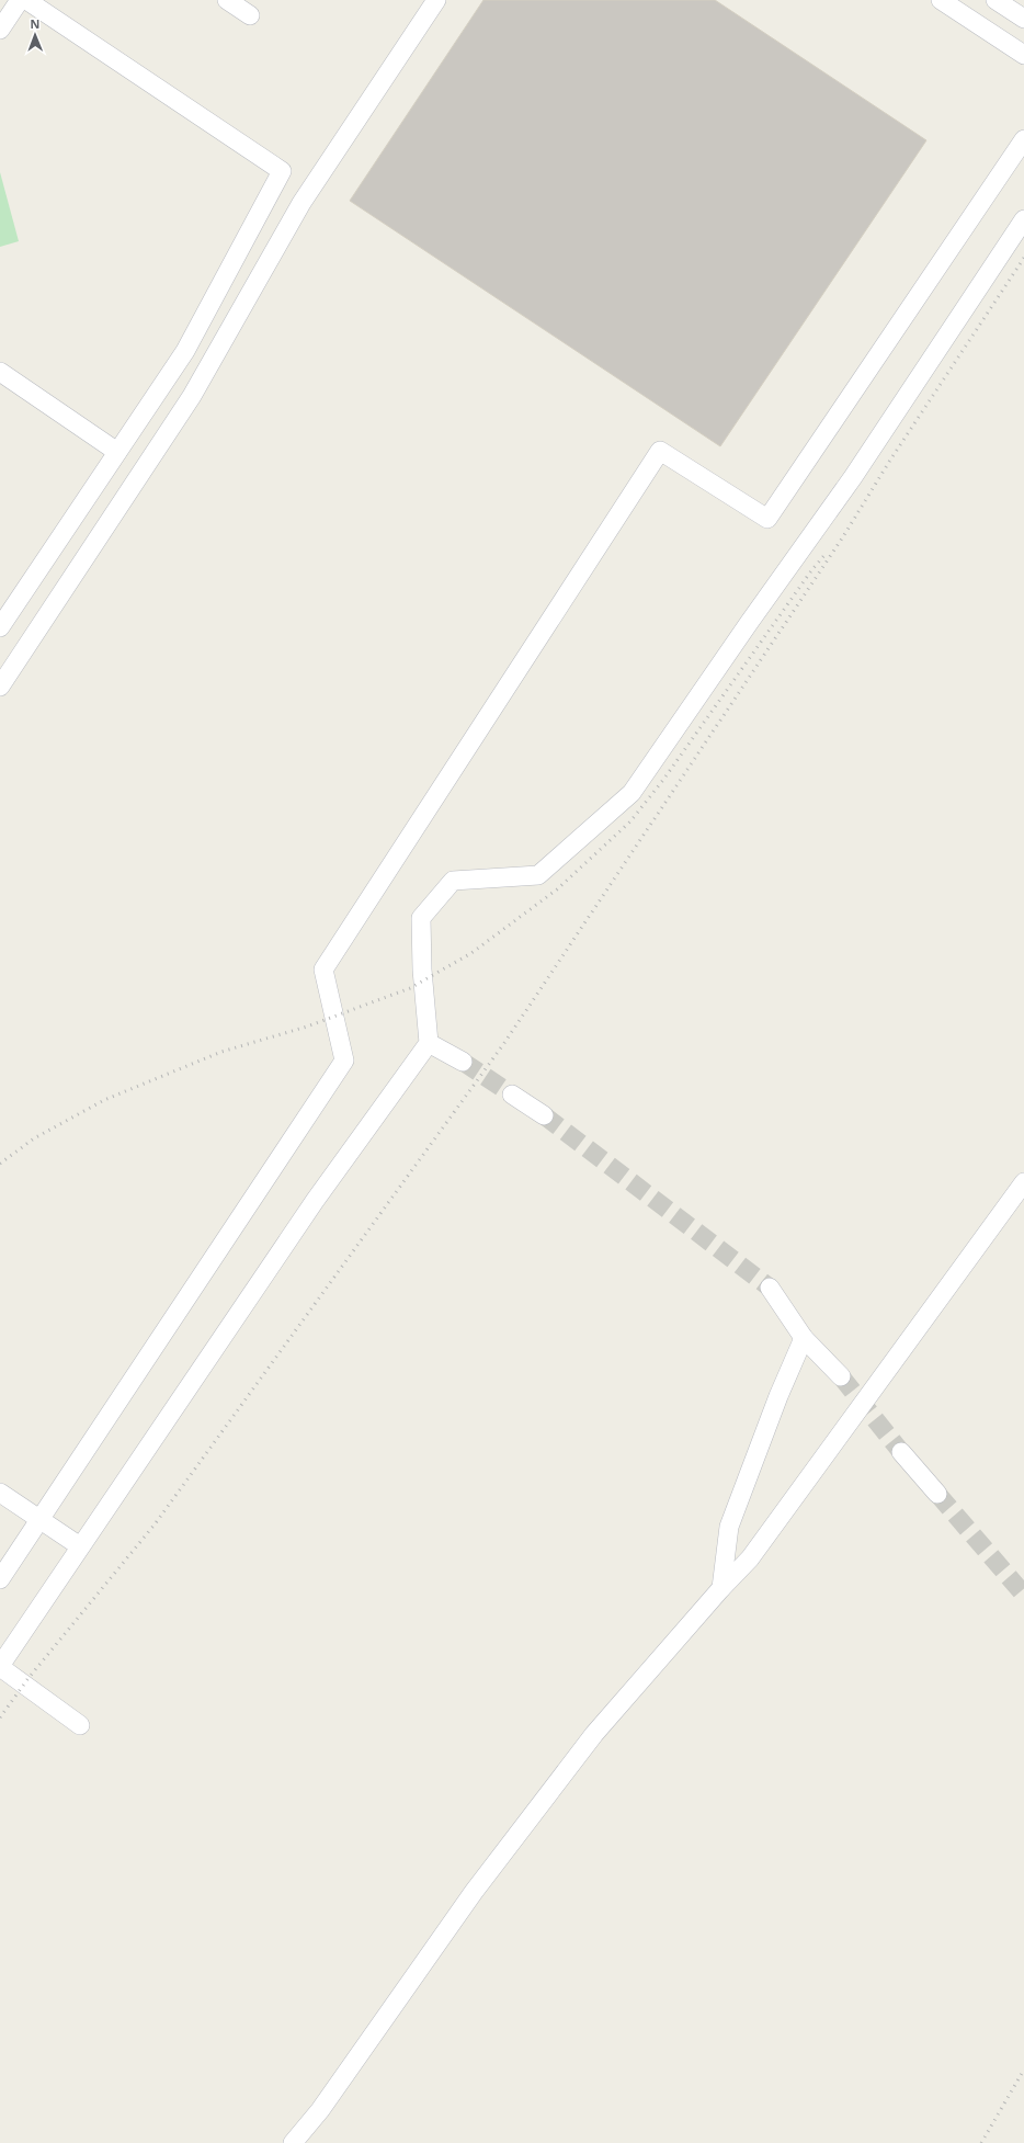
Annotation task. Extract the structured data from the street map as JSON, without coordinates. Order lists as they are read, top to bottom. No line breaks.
{"north":"top"}
